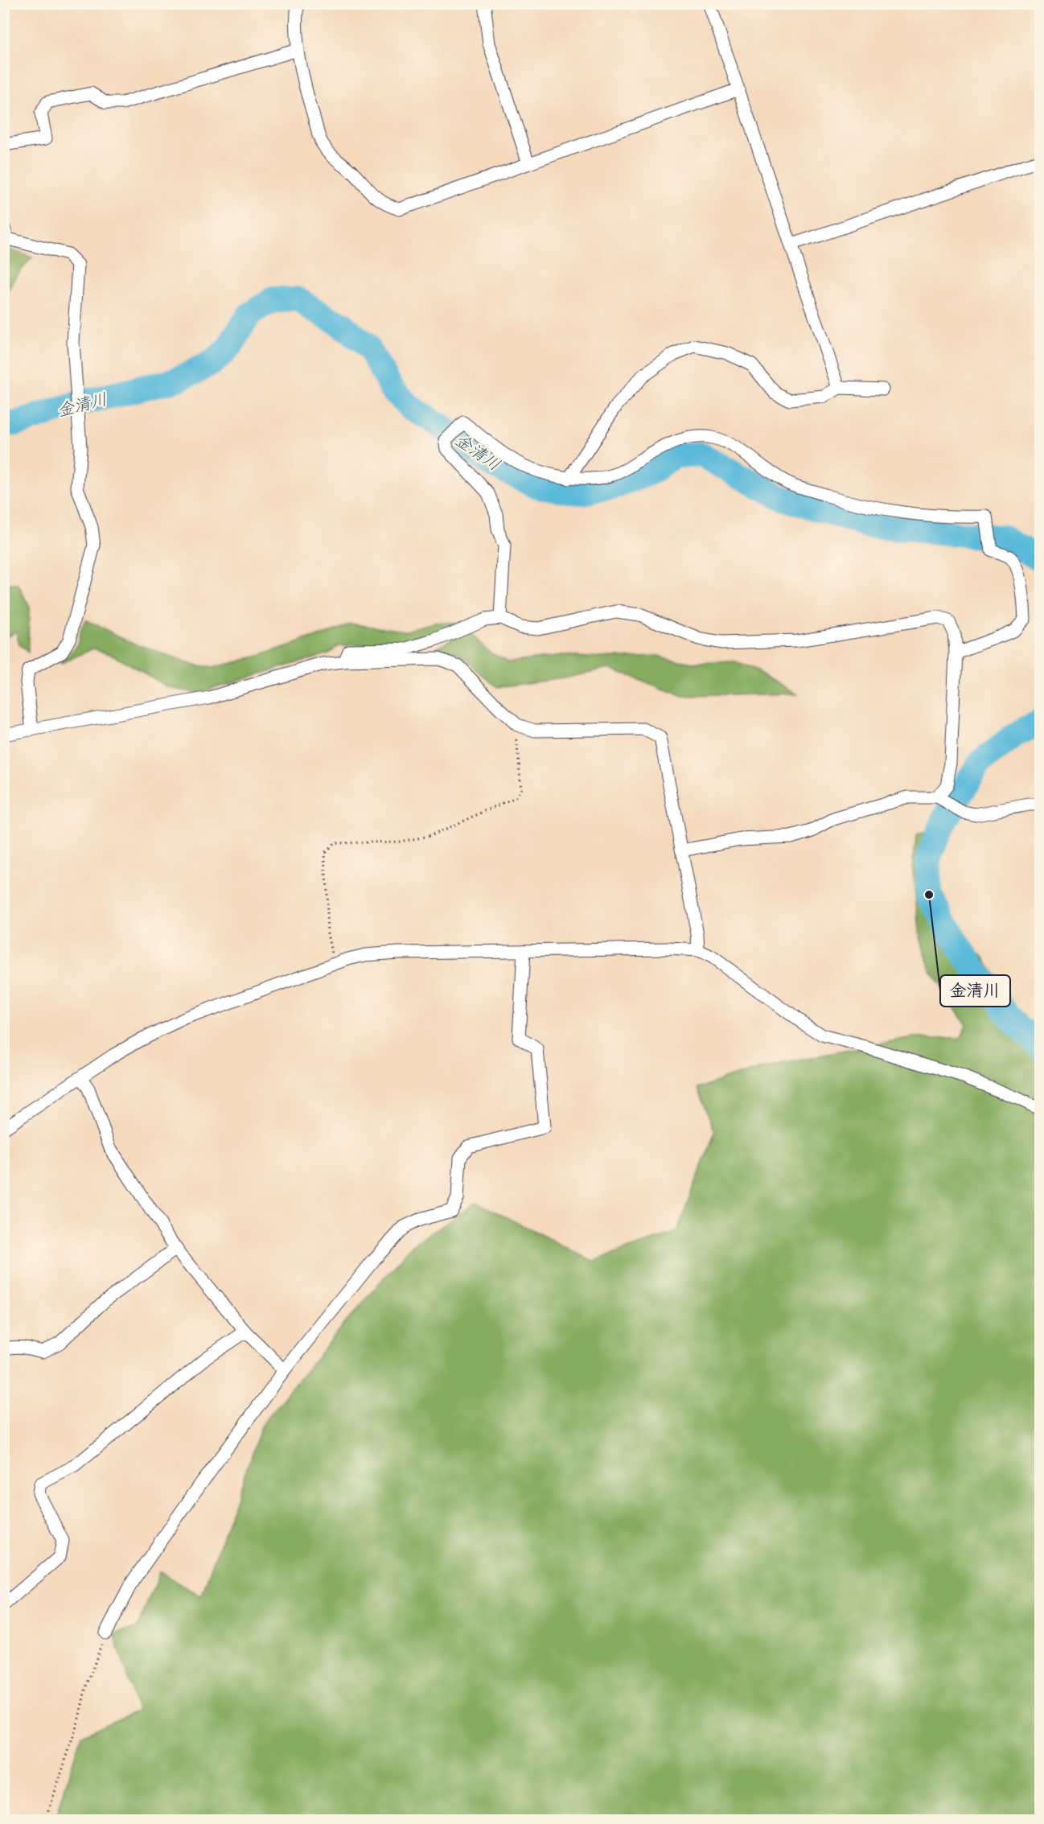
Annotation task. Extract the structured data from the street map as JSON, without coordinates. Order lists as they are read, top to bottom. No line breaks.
{"water":["金清川"],"places":["金清川"]}
